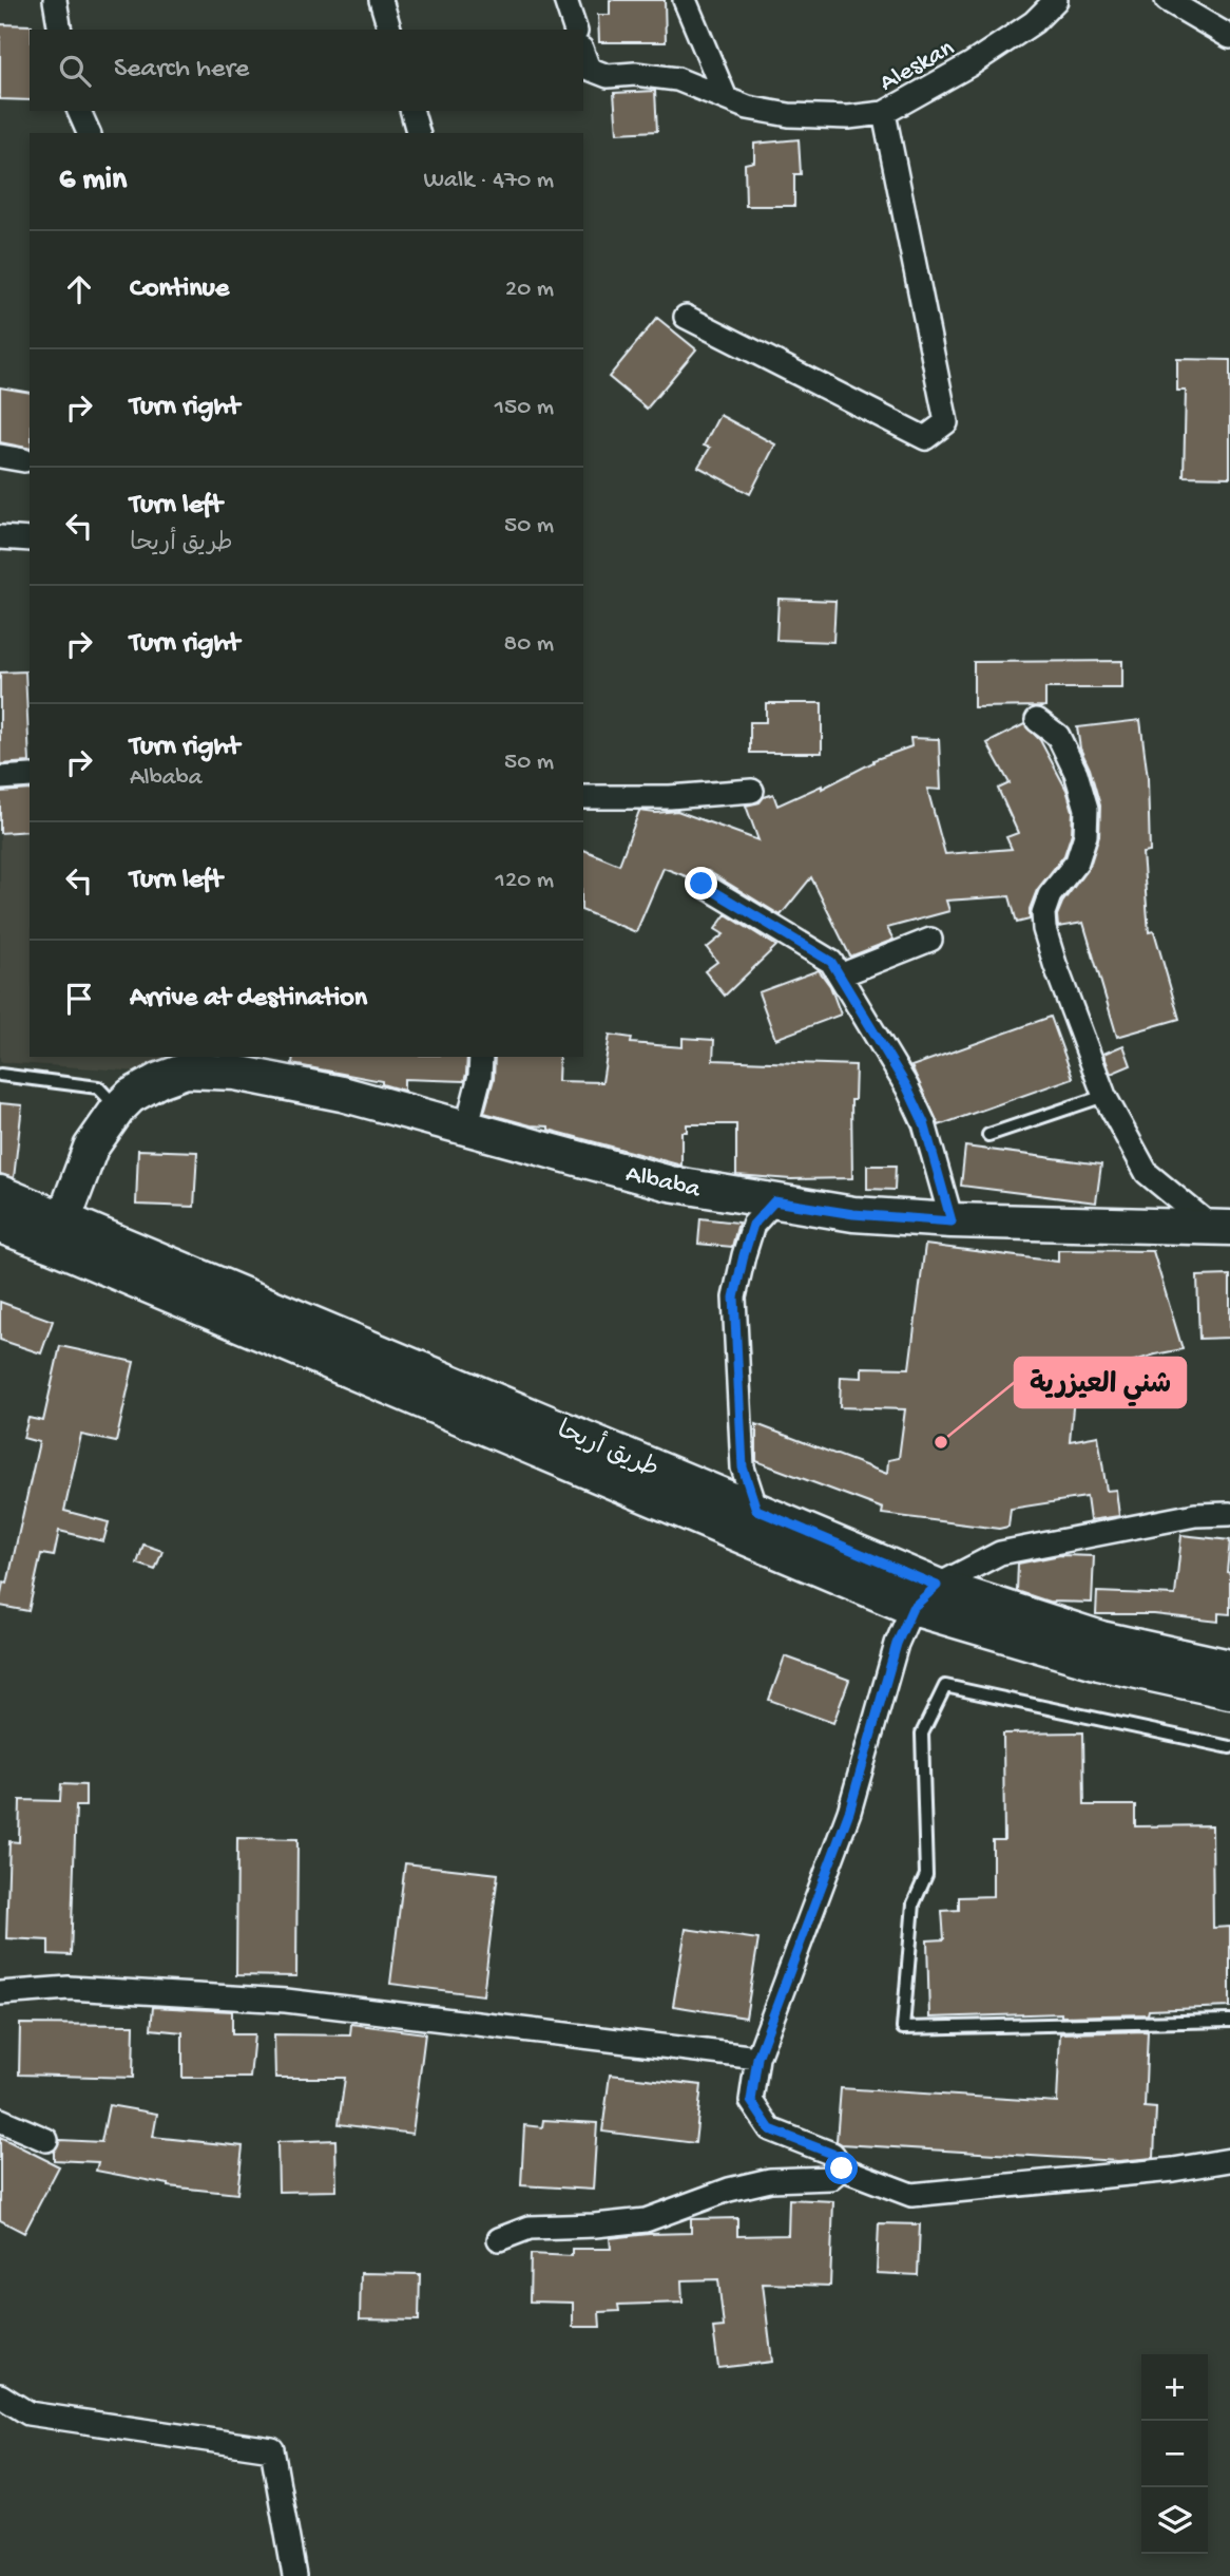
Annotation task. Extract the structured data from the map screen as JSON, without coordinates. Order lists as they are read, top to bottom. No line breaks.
{"streets":{"main road":["Albaba","طريق أريحا"],"street":["Aleskan"]},"crossings":[["Albaba","طريق أريحا"]],"places":["شني العيزرية"],"page":{"search":"Search here","heading":["6 min","Walk · 470 m"],"list":[["Continue","20 m"],["Turn right","150 m"],["Turn left","طريق أريحا","50 m"],["Turn right","80 m"],["Turn right","Albaba","50 m"],["Turn left","120 m"],"Arrive at destination"],"map_buttons":["+","−"]}}
